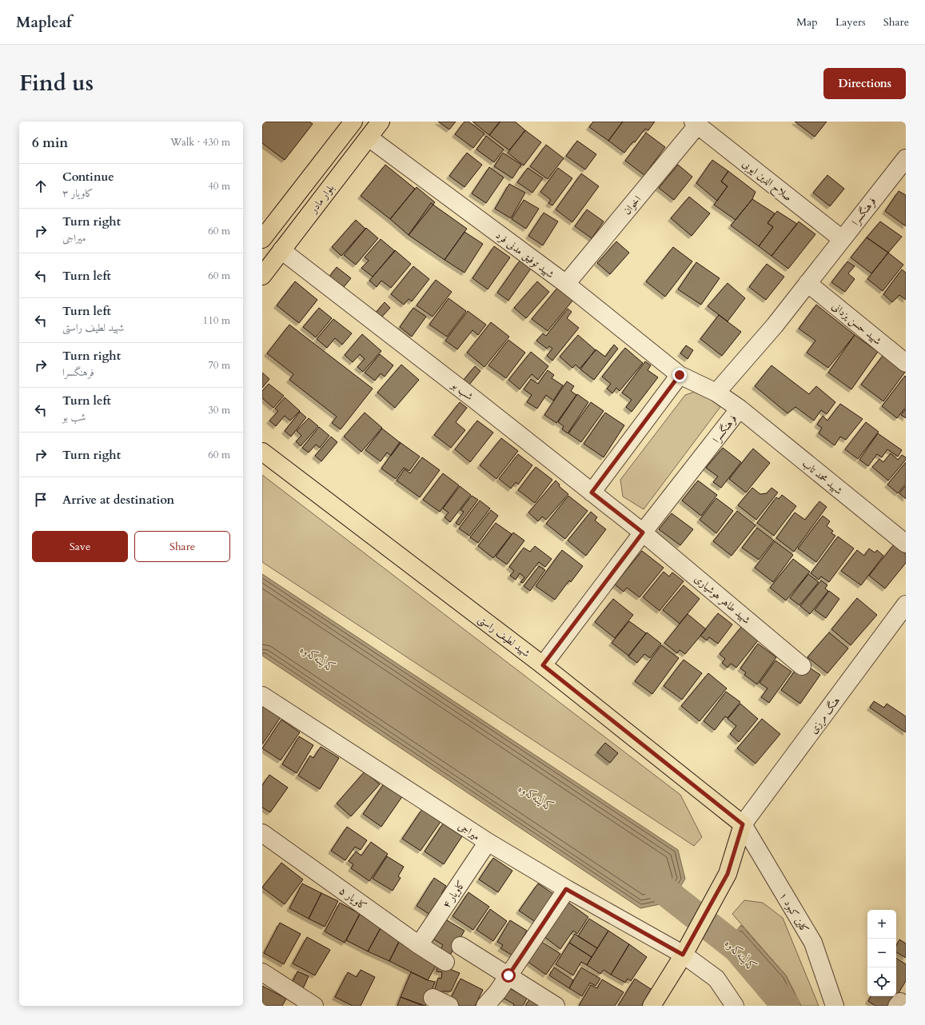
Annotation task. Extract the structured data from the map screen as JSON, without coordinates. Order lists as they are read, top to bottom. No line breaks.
{"streets":{"main road":["بلوار مادر","شهید لطیف راستی"],"street":["صلاح الدین ایوبی","اخوان","فرهنگسرا","شهید توفیق مدنی فرد","شهید حسن یزدانی","شب بو","شهید محمد تاب","شهید طاهر هوشیاری","هنگ مرزی","میراجی","کاویار ۴","کاویار ۵","کلین کبود ۱"]},"crossings":[["صلاح الدین ایوبی","اخوان"],["صلاح الدین ایوبی","فرهنگسرا"],["بلوار مادر","شهید توفیق مدنی فرد"],["بلوار مادر","شب بو"],["اخوان","شهید توفیق مدنی فرد"],["فرهنگسرا","شهید توفیق مدنی فرد"],["فرهنگسرا","شهید حسن یزدانی"],["فرهنگسرا","شب بو"],["فرهنگسرا","شهید محمد تاب"],["فرهنگسرا","شهید طاهر هوشیاری"],["فرهنگسرا","شهید لطیف راستی"],["شب بو","شهید طاهر هوشیاری"],["شهید لطیف راستی","هنگ مرزی"],["شهید لطیف راستی","کلین کبود ۱"],["هنگ مرزی","کلین کبود ۱"],["میراجی","کاویار ۴"],["کاویار ۴","کاویار ۵"]],"water":["کەڵینەکەوە"],"page":{"header":"Mapleaf","nav":["Map","Layers","Share"],"title":"Find us","buttons":["Directions",["Save","Share"]],"heading":["6 min","Walk · 430 m"],"list":[["Continue","کاویار ۳","40 m"],["Turn right","میراجی","60 m"],["Turn left","60 m"],["Turn left","شهید لطیف راستی","110 m"],["Turn right","فرهنگسرا","70 m"],["Turn left","شب بو","30 m"],["Turn right","60 m"],"Arrive at destination"],"map_buttons":["+","−"]}}
